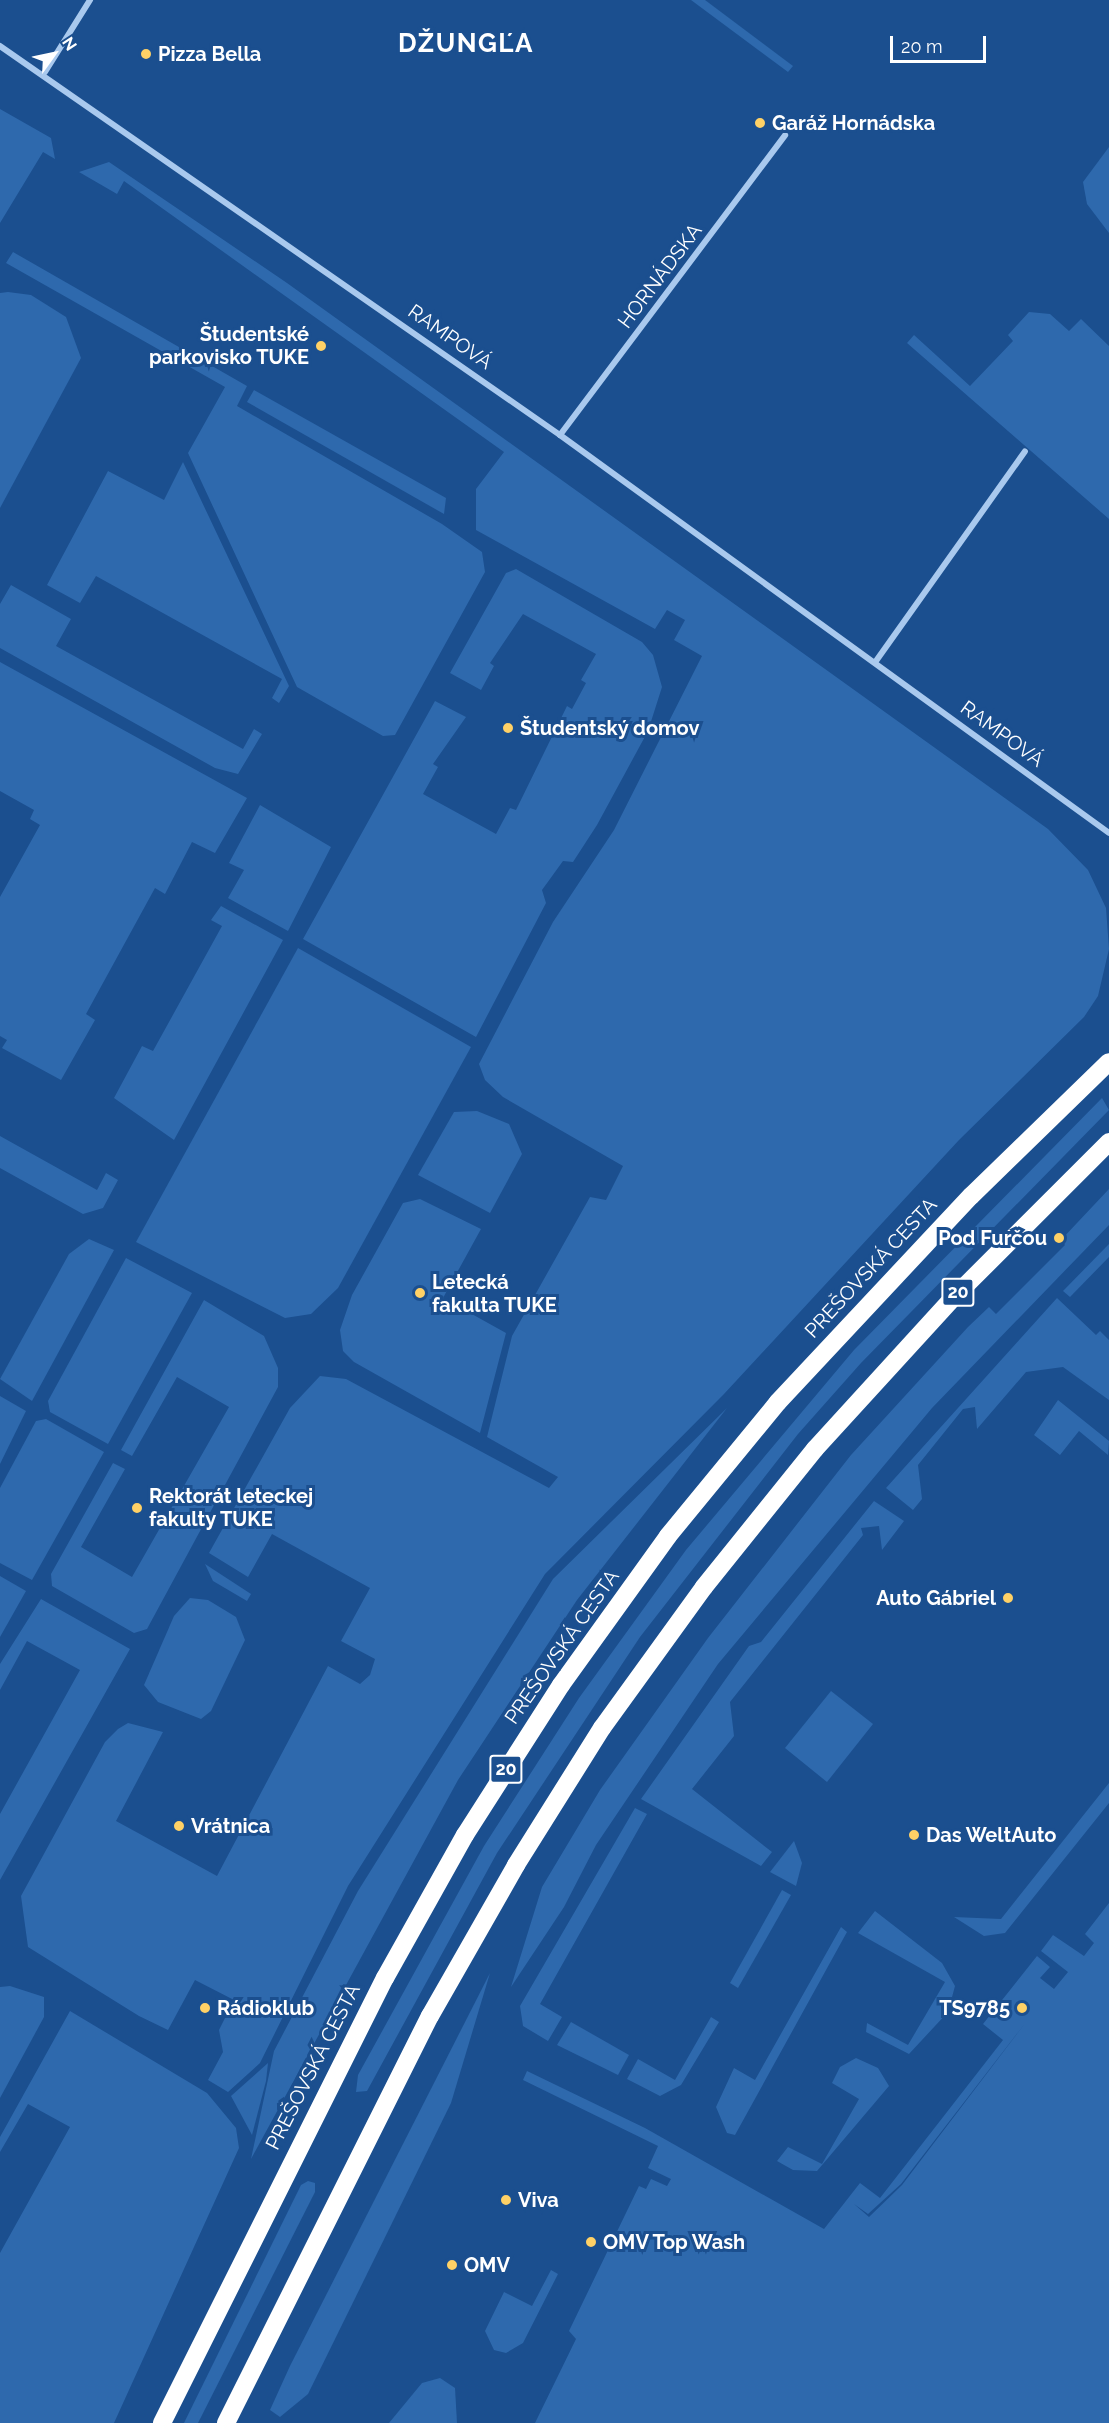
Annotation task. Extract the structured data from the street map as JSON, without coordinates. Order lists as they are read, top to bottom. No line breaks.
{"streets":{"highway":["PREŠOVSKÁ CESTA","20"],"street":["HORNÁDSKA","RAMPOVÁ"]},"crossings":[["HORNÁDSKA","RAMPOVÁ"]],"districts":["DŽUNGĽA"],"places":["Pizza Bella","Garáž Hornádska","Študentské parkovisko TUKE","Študentský domov","Pod Furčou","Letecká fakulta TUKE","Rektorát leteckej fakulty TUKE","Auto Gábriel","Vrátnica","Das WeltAuto","Rádioklub","TS9785","Viva","OMV Top Wash","OMV"],"scale_bar":"20 m","north":"top right"}
